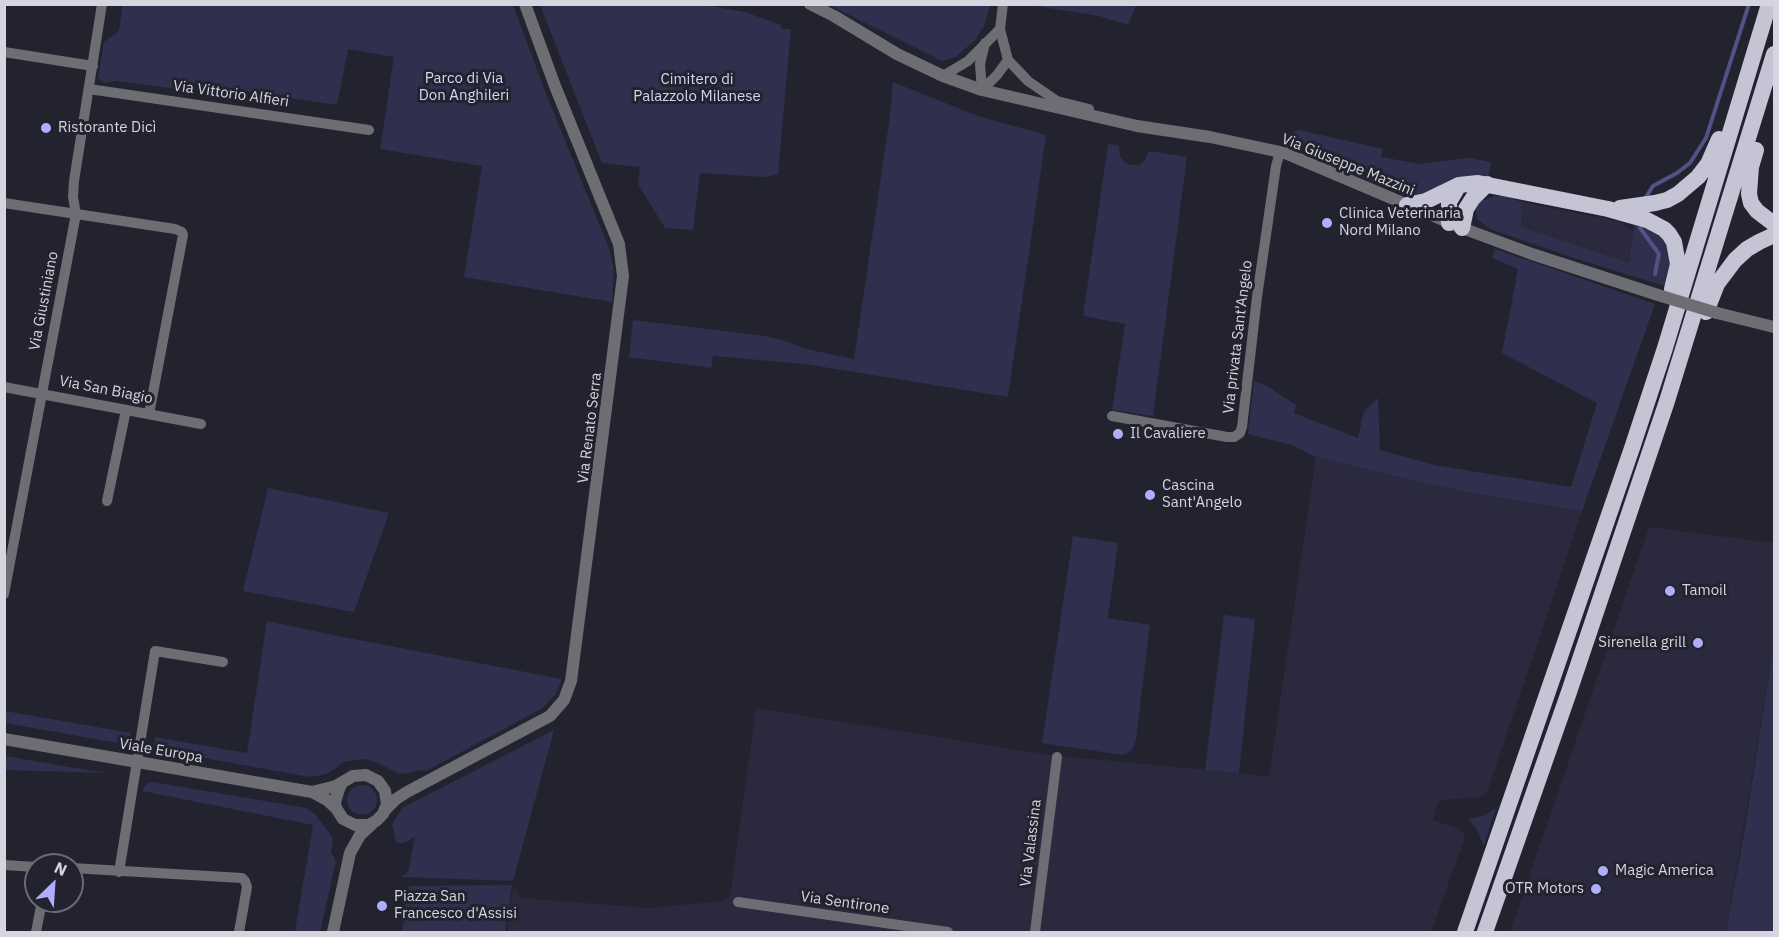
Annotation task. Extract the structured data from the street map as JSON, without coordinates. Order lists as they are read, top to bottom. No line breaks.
{"streets":{"street":["Via Vittorio Alfieri","Via Giuseppe Mazzini","Via Giustiniano","Via privata Sant'Angelo","Via San Biagio","Via Renato Serra","Viale Europa","Via Valassina","Via Sentirone"]},"crossings":[["Via Vittorio Alfieri","Via Giustiniano"],["Via Giuseppe Mazzini","Via privata Sant'Angelo"],["Via Giustiniano","Via San Biagio"],["Via Renato Serra","Viale Europa"]],"parks":["Parco di Via Don Anghileri","Cimitero di Palazzolo Milanese"],"places":["Ristorante Dicì","Clinica Veterinaria Nord Milano","Il Cavaliere","Cascina Sant'Angelo","Tamoil","Sirenella grill","Magic America","OTR Motors","Piazza San Francesco d'Assisi"],"north":"top right"}
